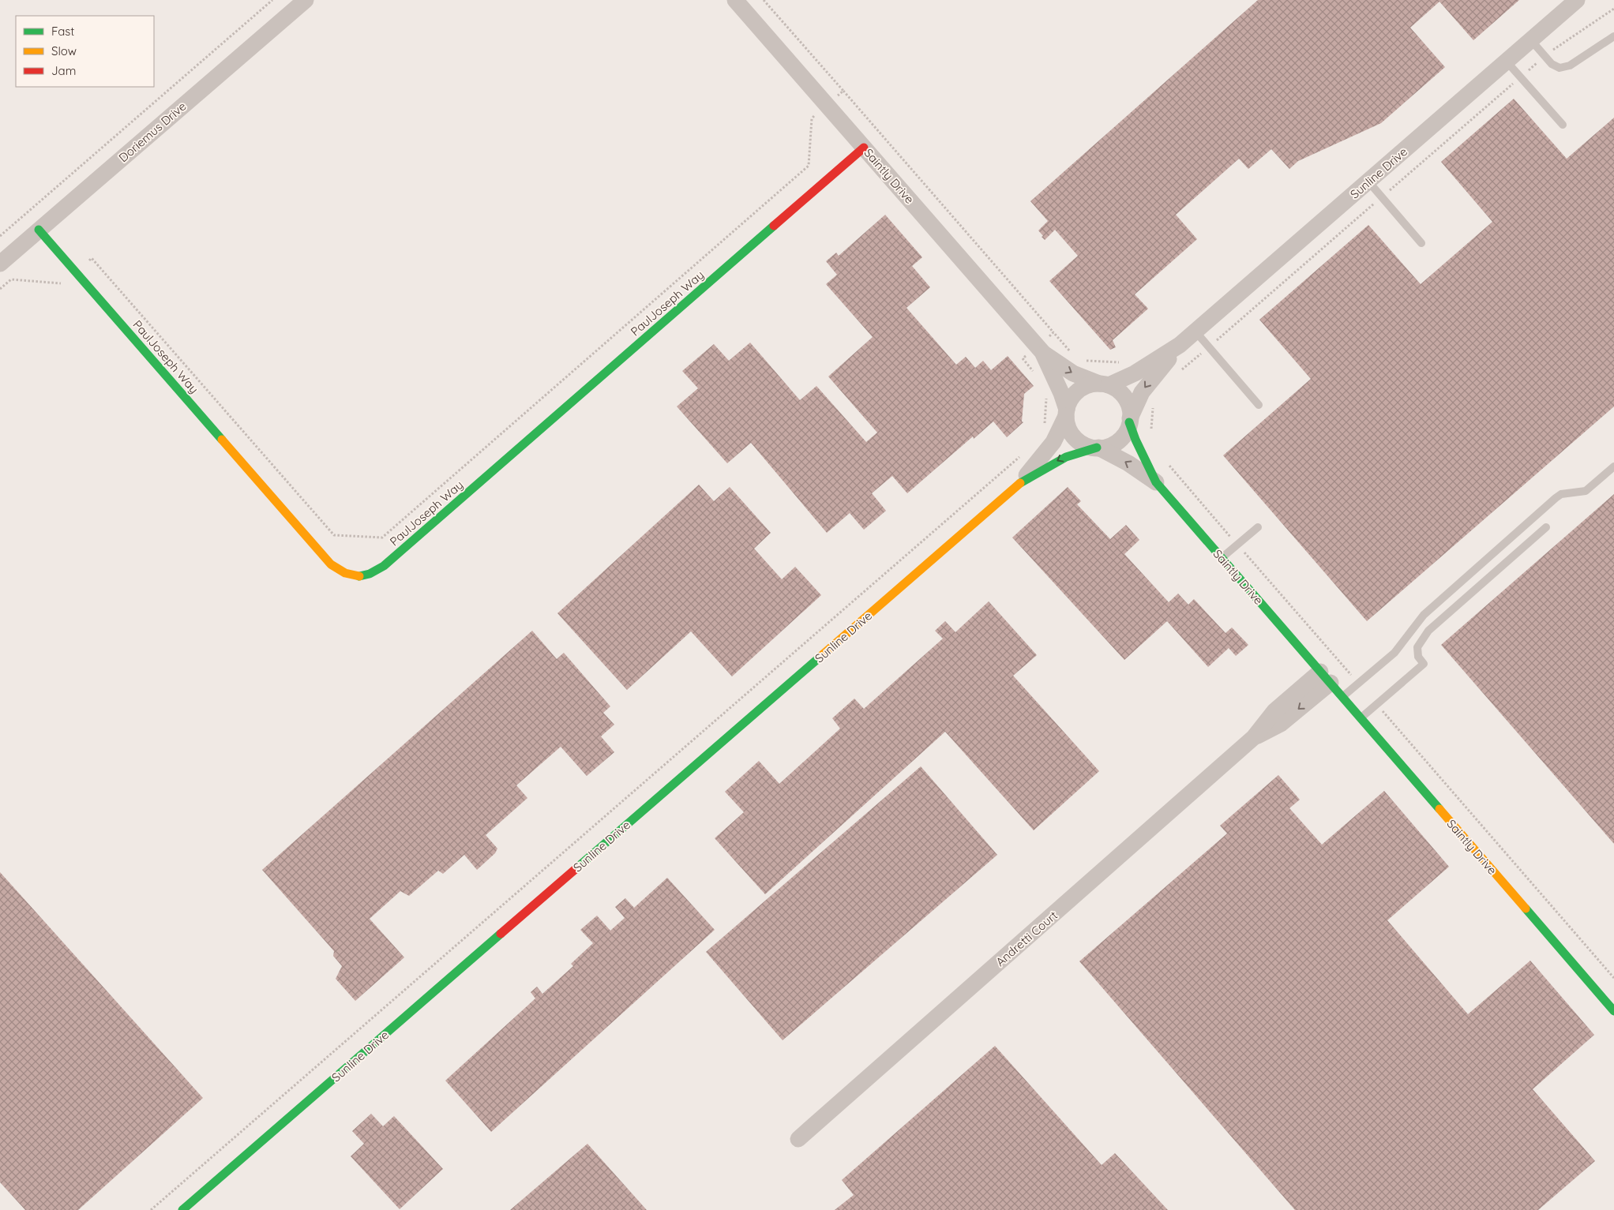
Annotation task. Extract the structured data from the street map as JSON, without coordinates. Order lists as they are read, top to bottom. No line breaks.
{"streets":{"street":["Doriemus Drive","Sunline Drive","Saintly Drive","PaulJoseph Way","Andretti Court"]},"crossings":[["Doriemus Drive","PaulJoseph Way"],["Sunline Drive","Saintly Drive"],["Saintly Drive","PaulJoseph Way"],["Saintly Drive","Andretti Court"]],"legend":["Fast","Slow","Jam"]}
